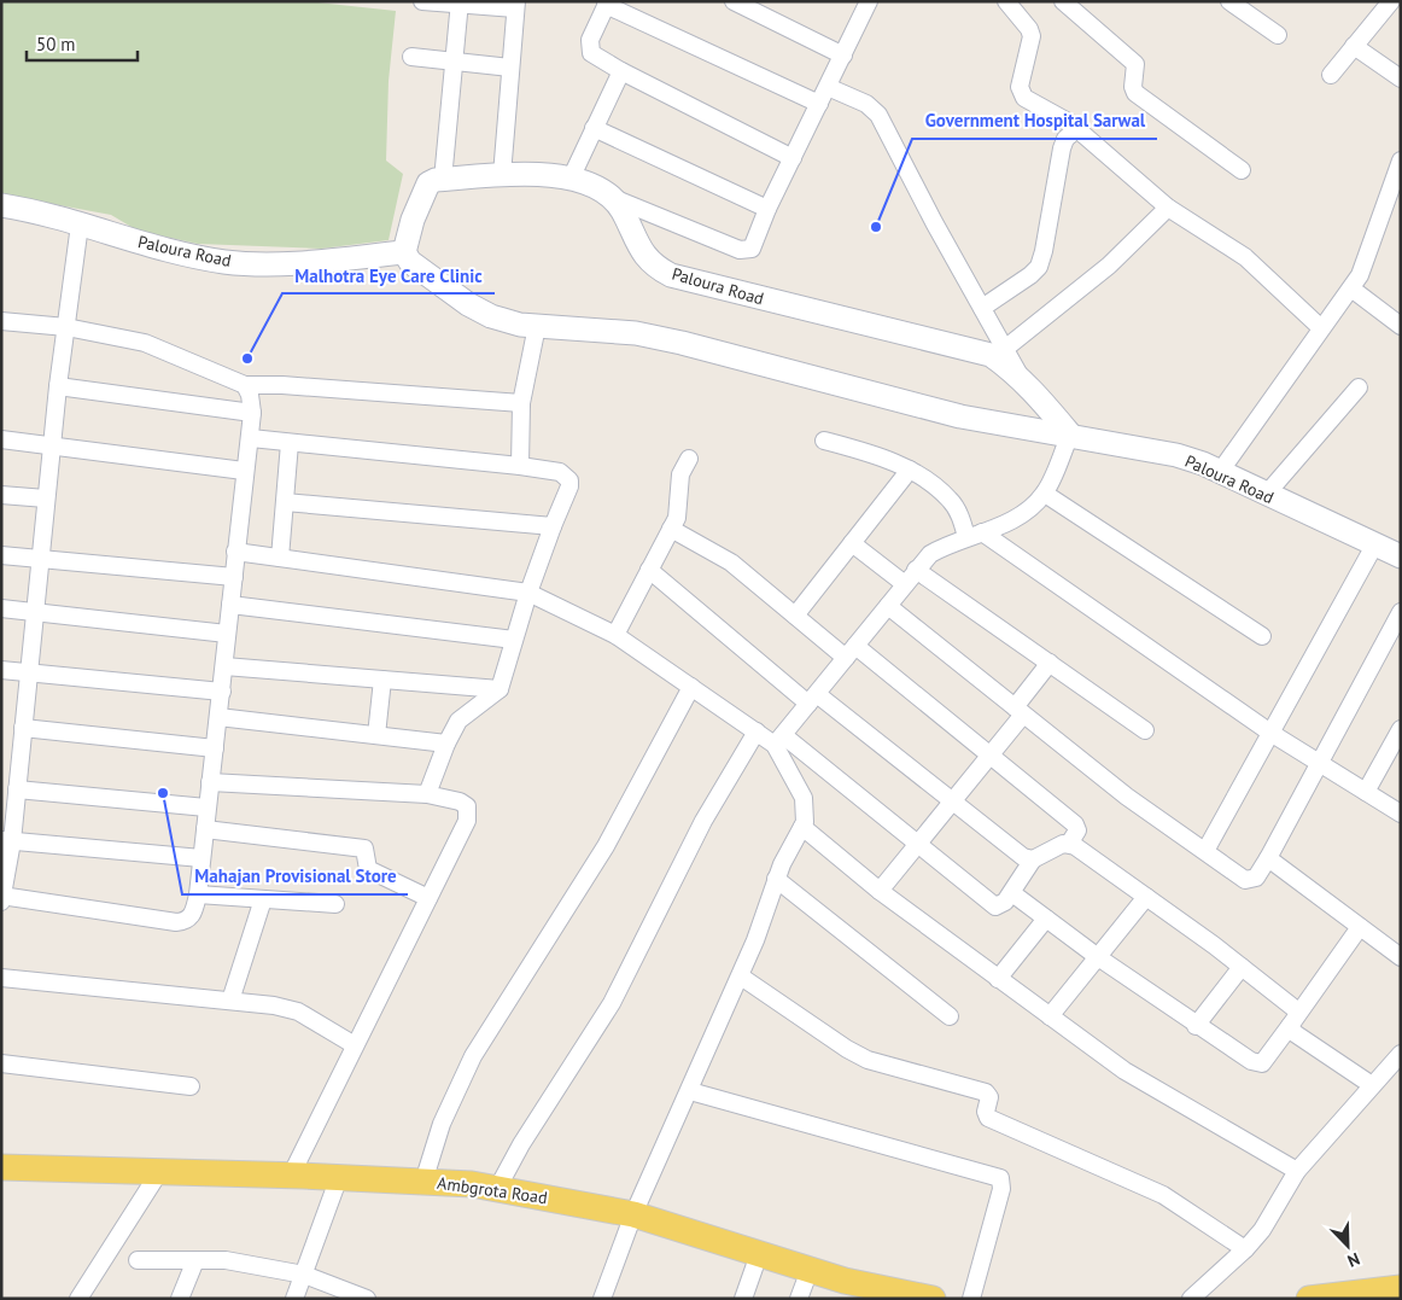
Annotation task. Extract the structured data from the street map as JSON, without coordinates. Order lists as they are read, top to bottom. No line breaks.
{"streets":{"main road":["Paloura Road","Ambgrota Road"]},"places":["Government Hospital Sarwal","Malhotra Eye Care Clinic","Mahajan Provisional Store"],"scale_bar":"50 m","north":"bottom right"}
